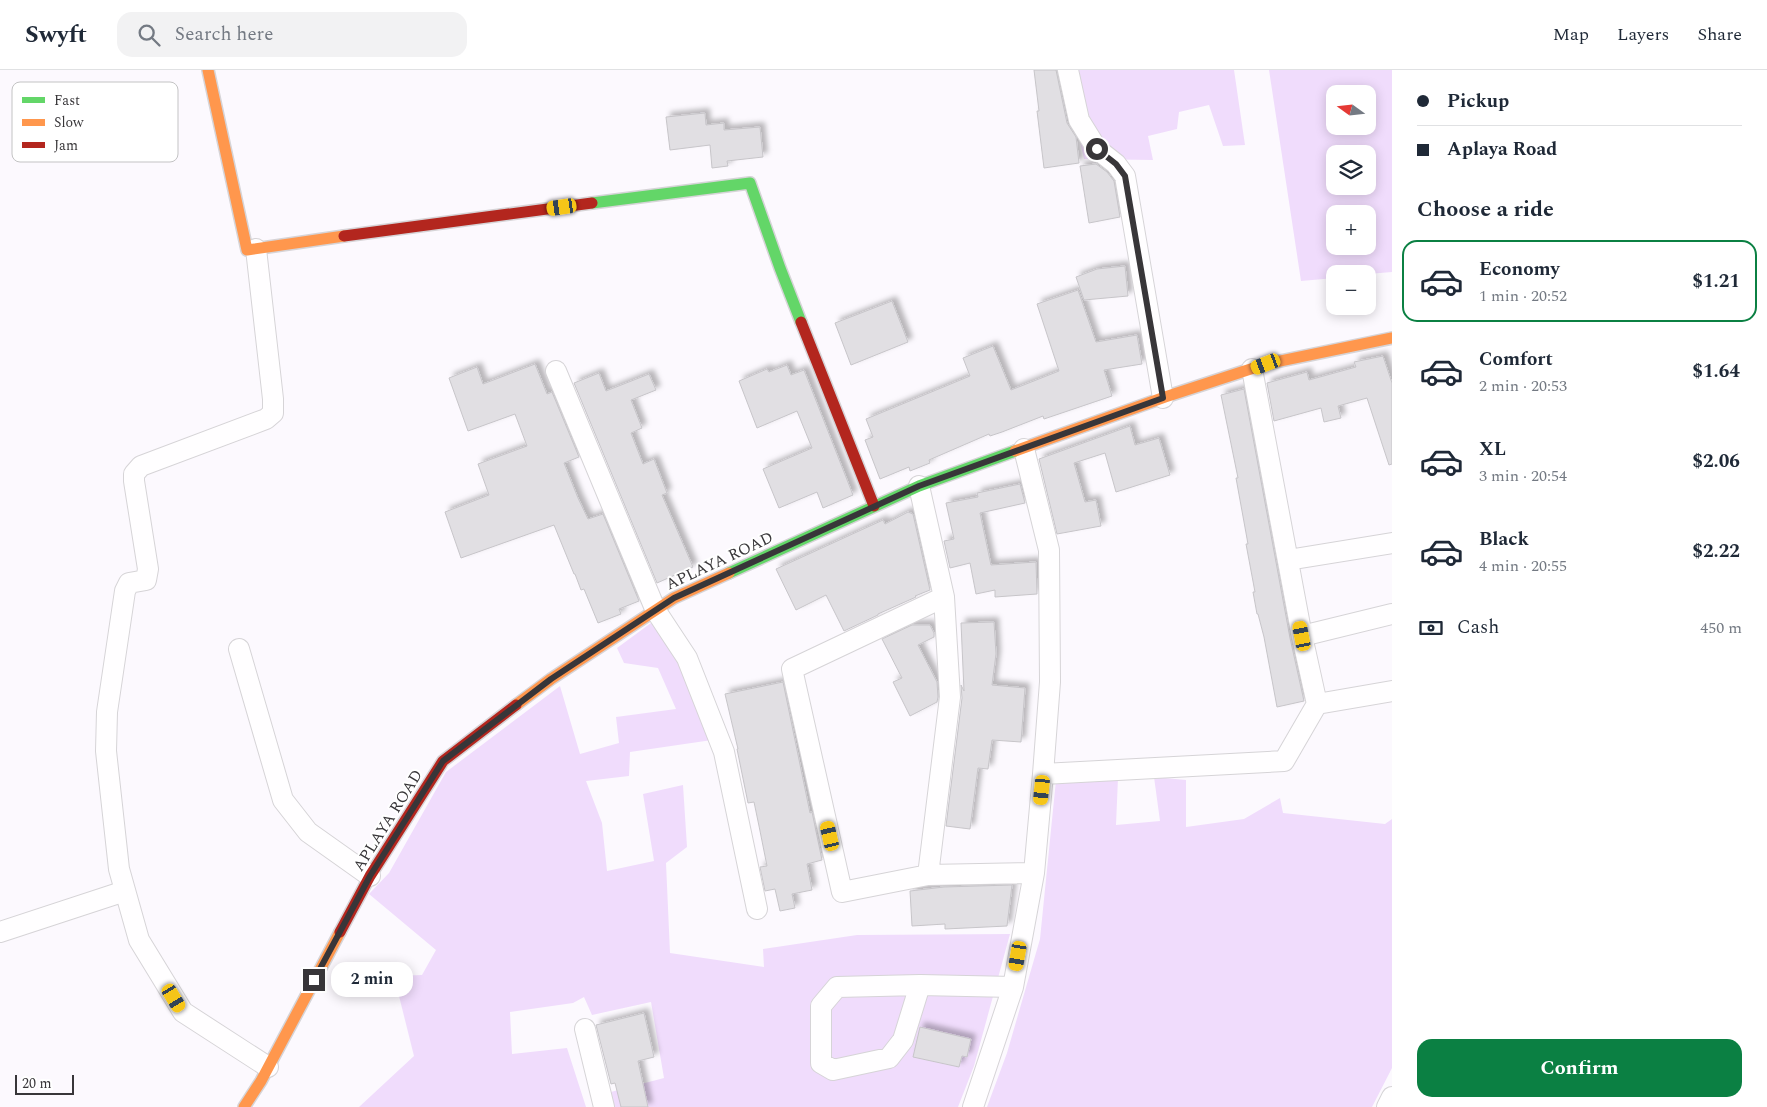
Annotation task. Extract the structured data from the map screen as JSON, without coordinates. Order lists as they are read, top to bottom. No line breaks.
{"streets":{"street":["APLAYA ROAD"]},"legend":["Fast","Slow","Jam"],"scale_bar":"20 m","north":"left","page":{"header":"Swyft","search":"Search here","nav":["Map","Layers","Share"],"banner":["Pickup","Aplaya Road"],"map_buttons":["+","−"],"heading":"Choose a ride","list":[{"name":"Economy","note":"1 min · 20:52","value":"$1.21"},{"name":"Comfort","note":"2 min · 20:53","value":"$1.64"},{"name":"XL","note":"3 min · 20:54","value":"$2.06"},{"name":"Black","note":"4 min · 20:55","value":"$2.22"}],"pay":["Cash","450 m"],"bubble":"2 min","buttons":"Confirm","scale":"20 m"}}
